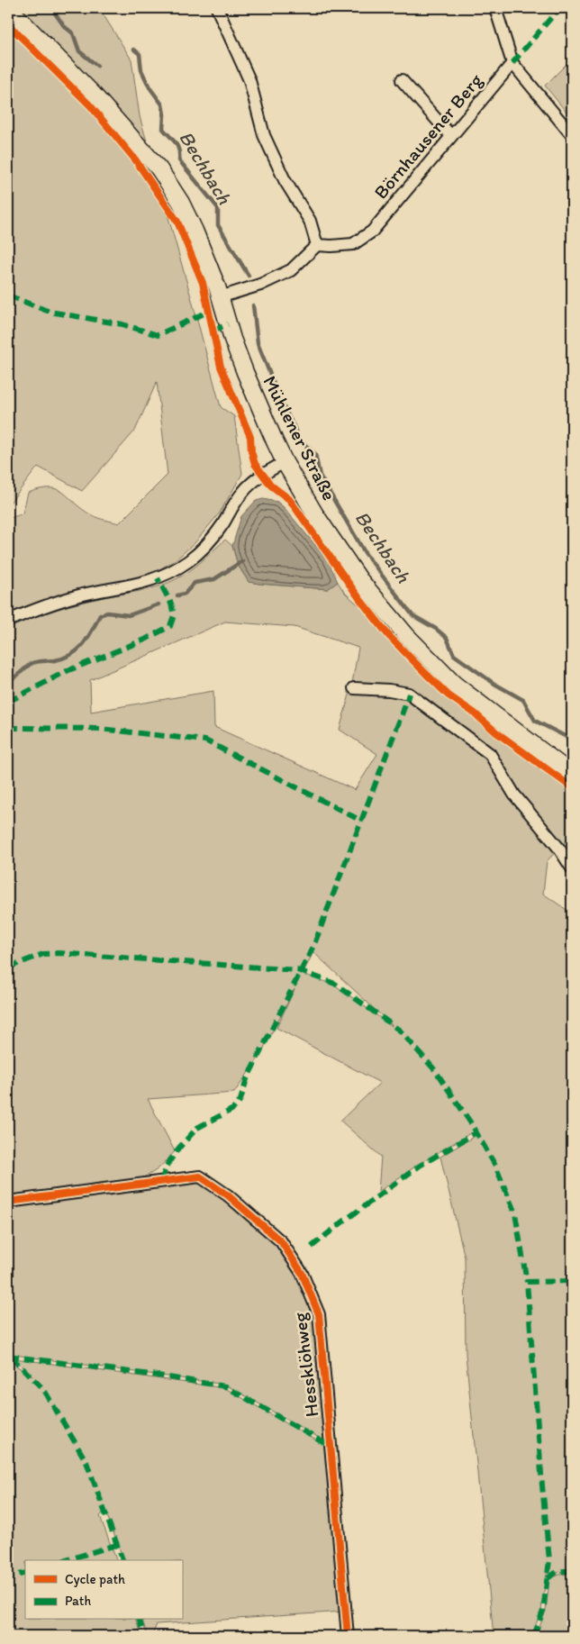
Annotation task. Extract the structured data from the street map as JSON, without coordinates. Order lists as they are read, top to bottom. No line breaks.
{"streets":{"main road":["Mühlener Straße"],"street":["Börnhausener Berg","Hessklöhweg"]},"water":["Bechbach"],"legend":["Cycle path","Path"]}
